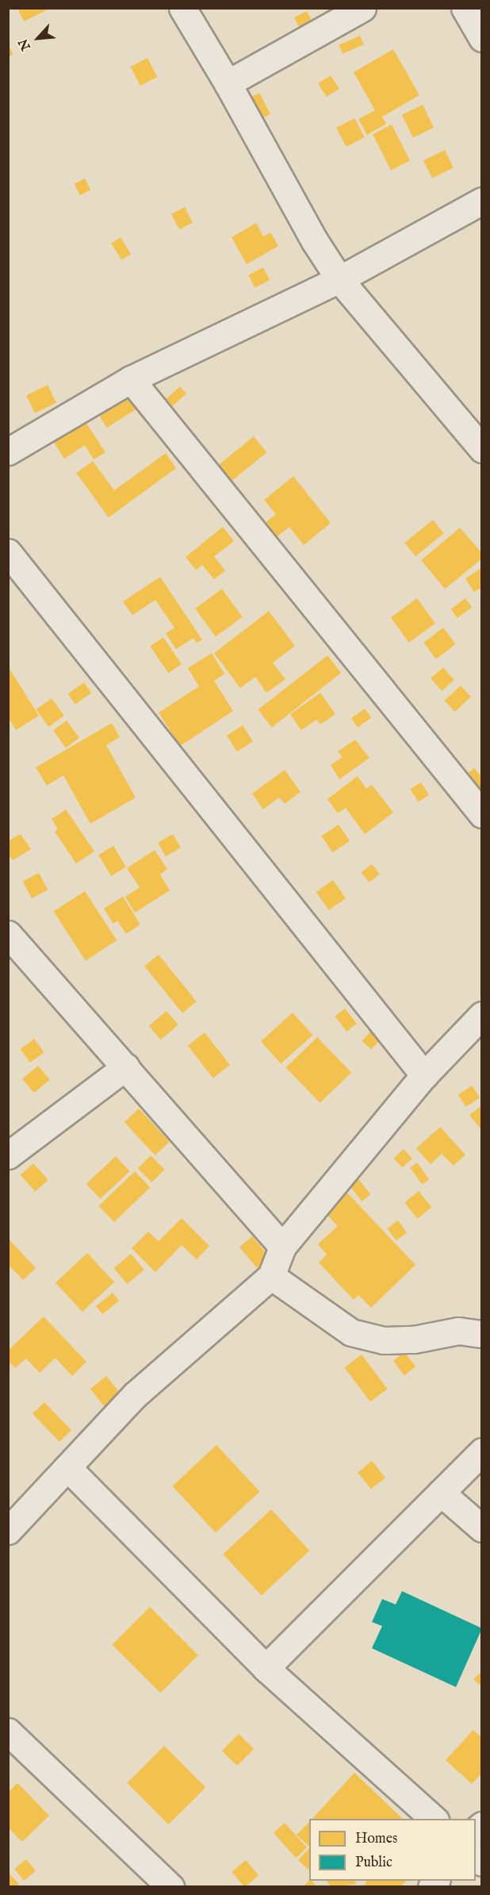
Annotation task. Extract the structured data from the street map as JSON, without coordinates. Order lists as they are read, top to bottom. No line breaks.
{"legend":["Homes","Public"],"north":"bottom left"}
